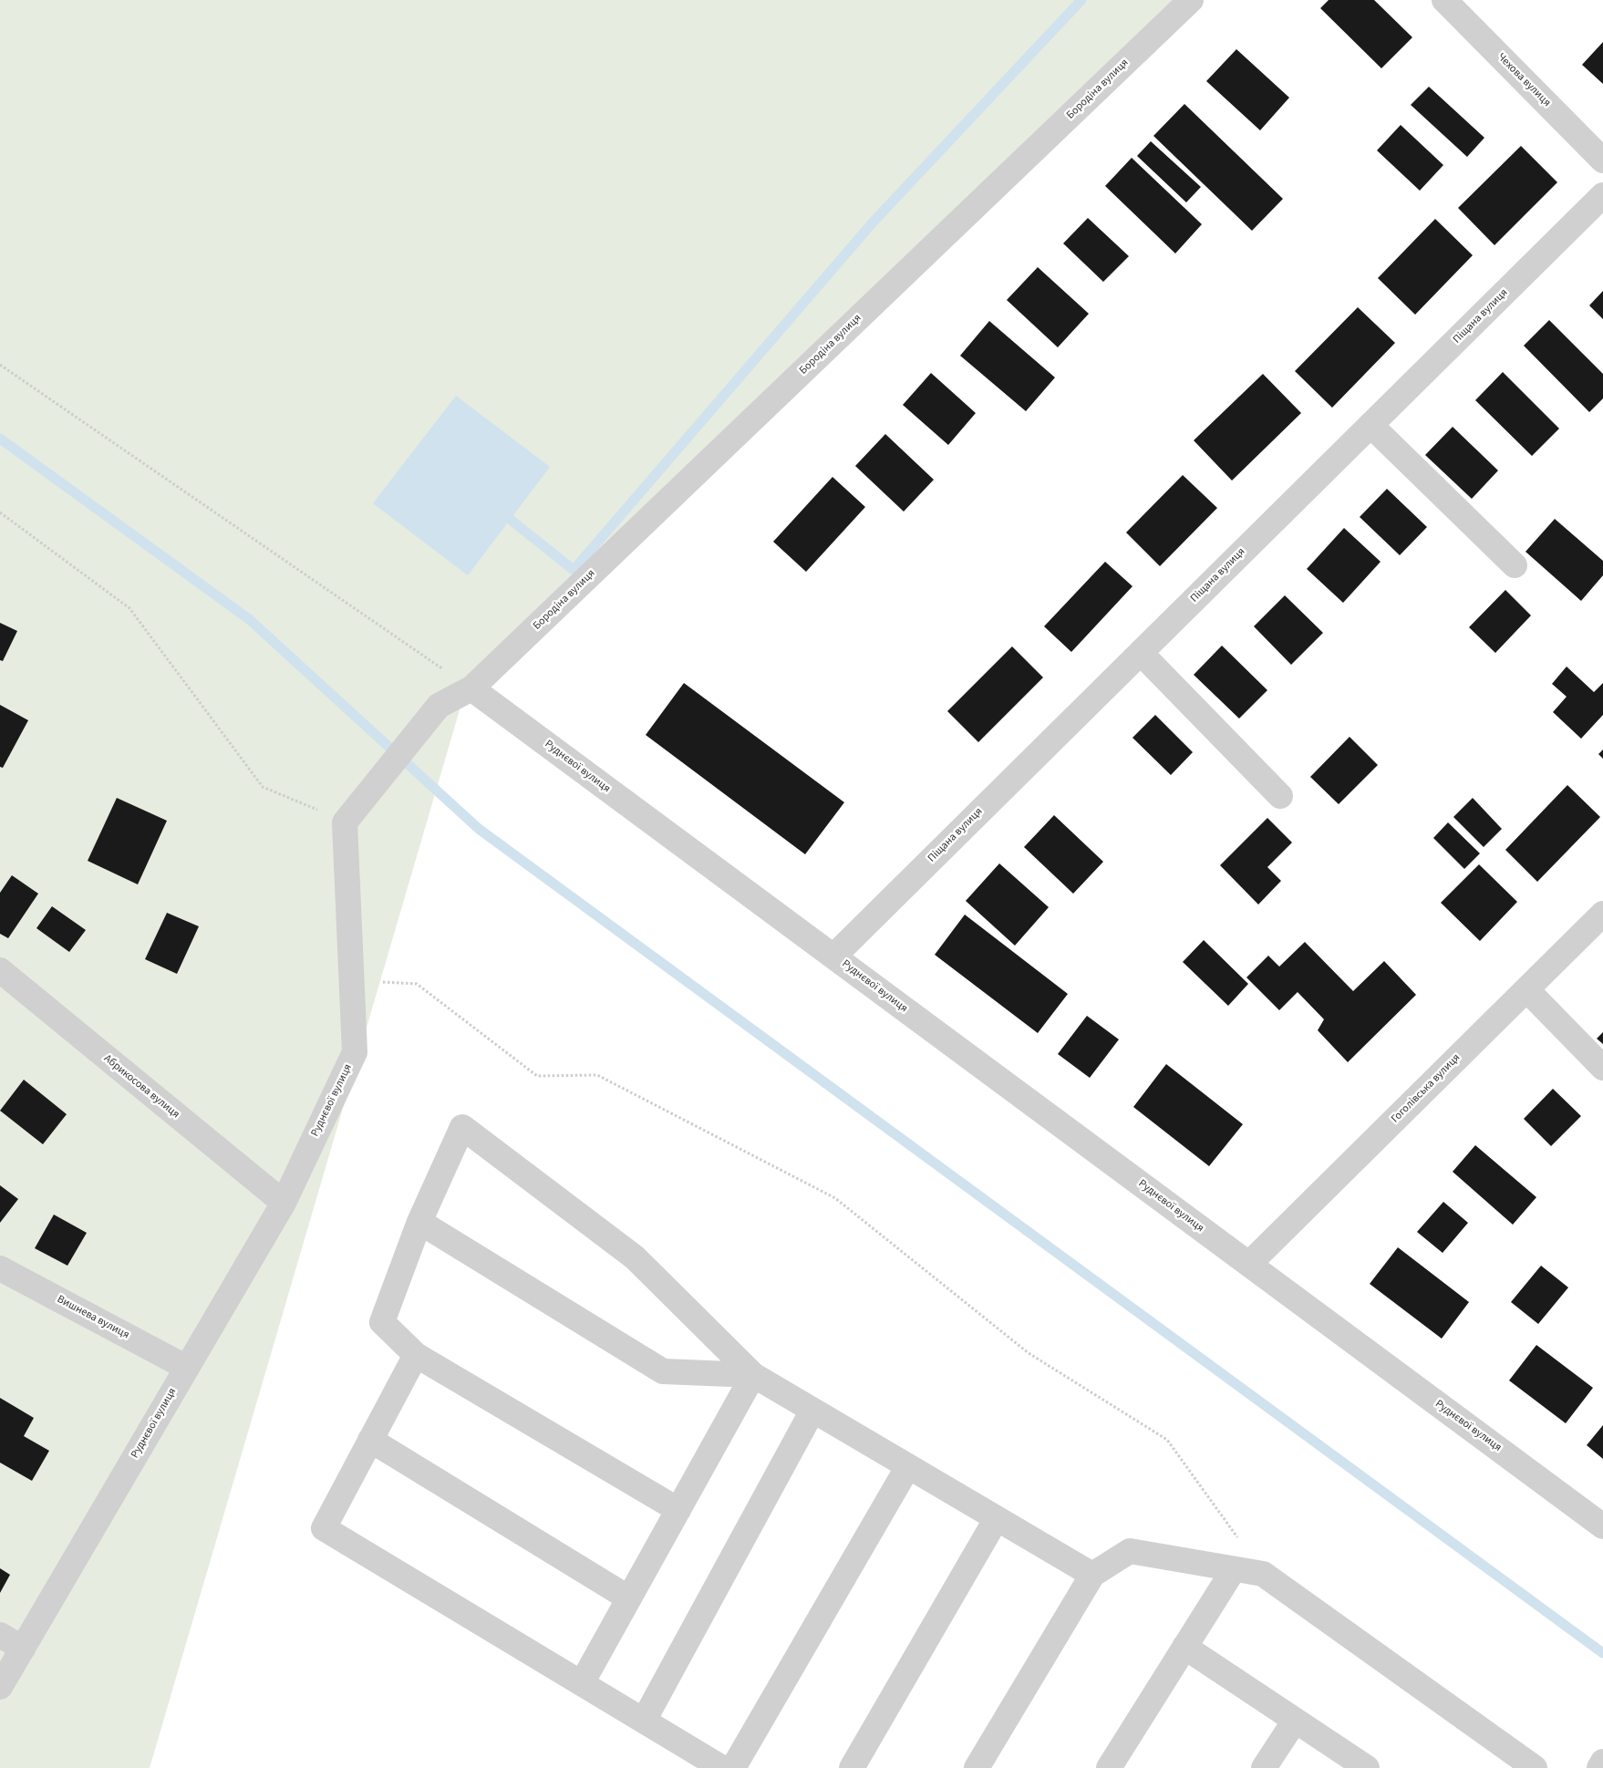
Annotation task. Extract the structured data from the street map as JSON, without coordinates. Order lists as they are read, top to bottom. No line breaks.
{"streets":{"street":["Чехова вулиця","Бородіна вулиця","Піщана вулиця","Руднєвої вулиця","Абрикосова вулиця","Гоголівська вулиця","Вишнева вулиця"]},"crossings":[["Бородіна вулиця","Руднєвої вулиця"],["Піщана вулиця","Руднєвої вулиця"],["Руднєвої вулиця","Абрикосова вулиця"],["Руднєвої вулиця","Гоголівська вулиця"],["Руднєвої вулиця","Вишнева вулиця"]]}
